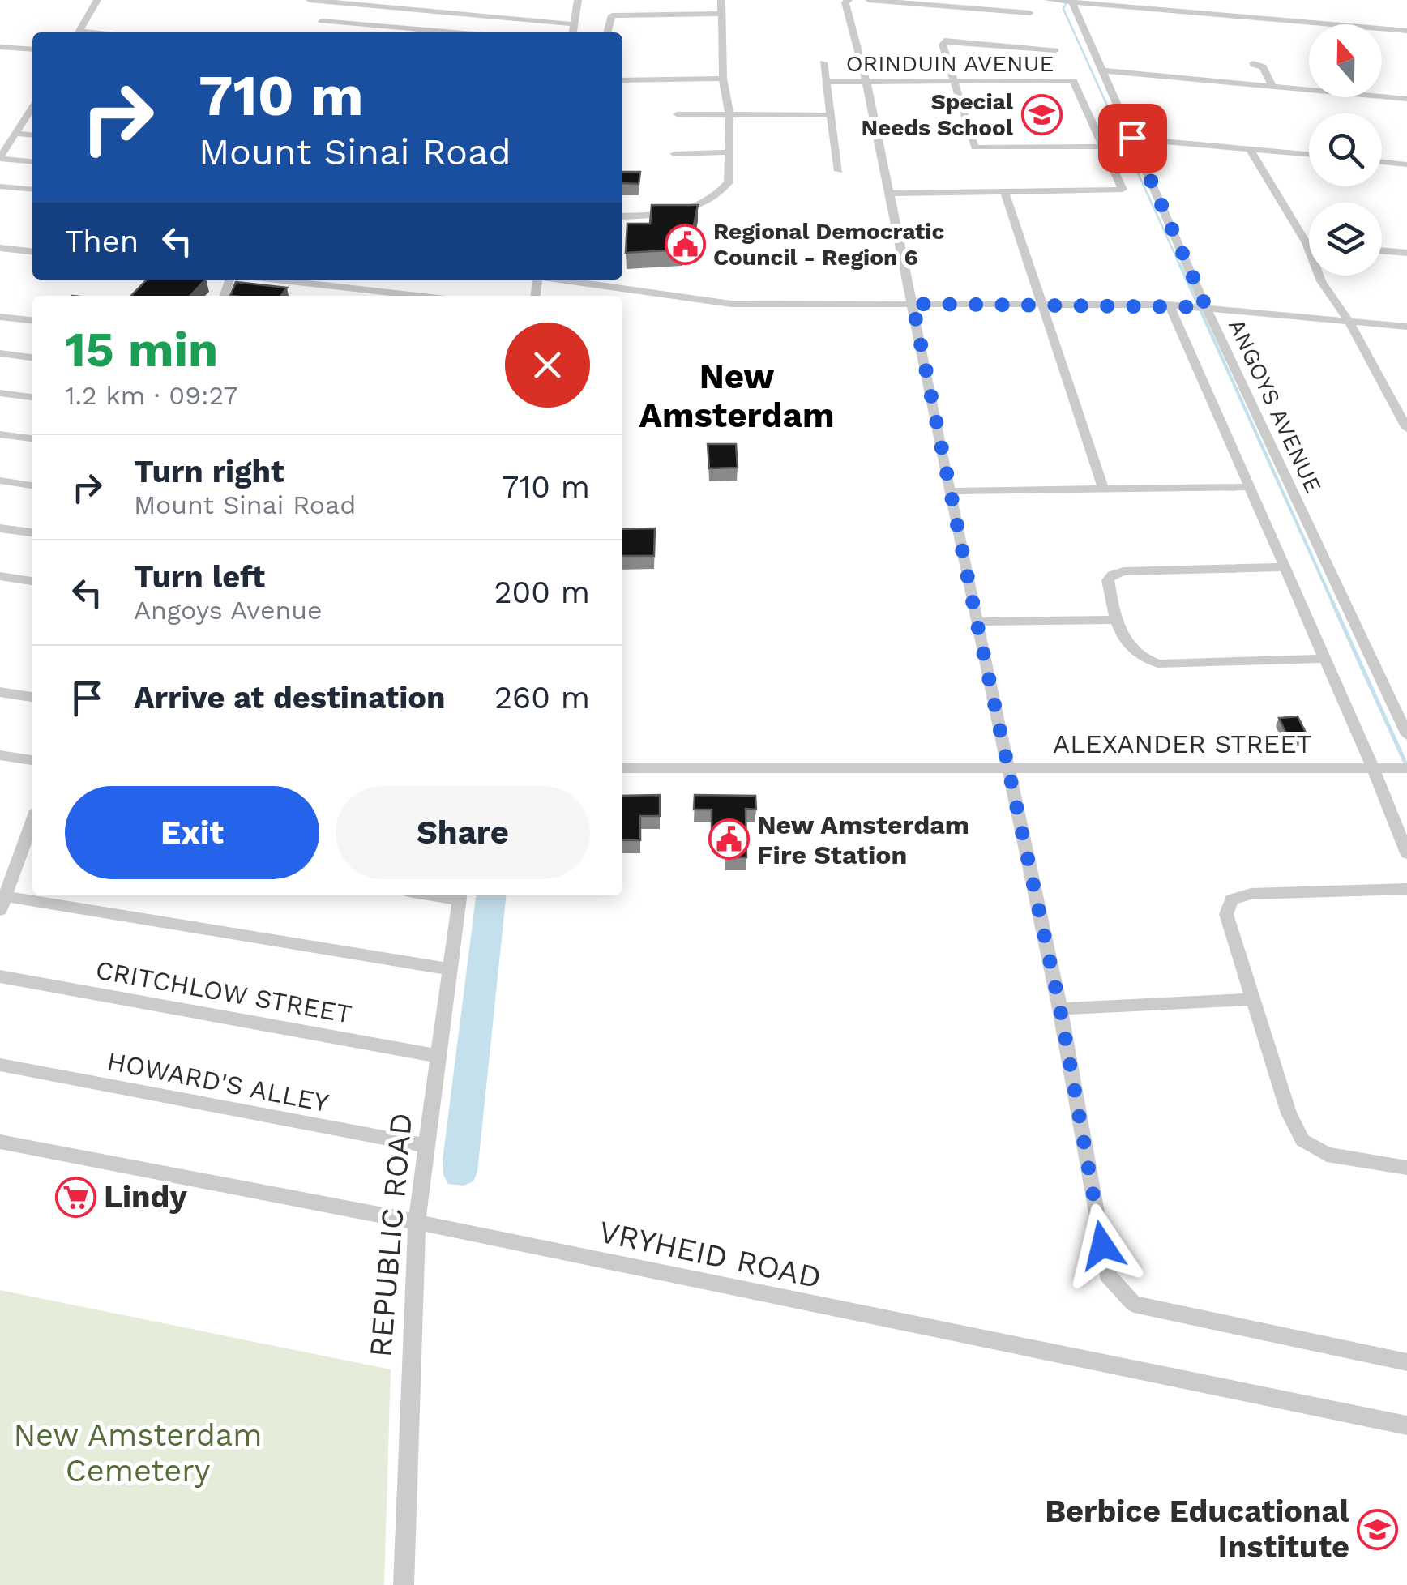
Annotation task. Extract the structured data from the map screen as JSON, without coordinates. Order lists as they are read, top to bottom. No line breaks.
{"streets":{"street":["ORINDUIN AVENUE","ANGOYS AVENUE","ALEXANDER STREET","CRITCHLOW STREET","HOWARD'S ALLEY","REPUBLIC ROAD","VRYHEID ROAD"]},"crossings":[["CRITCHLOW STREET","REPUBLIC ROAD"],["HOWARD'S ALLEY","REPUBLIC ROAD"],["REPUBLIC ROAD","VRYHEID ROAD"]],"districts":["New Amsterdam"],"parks":["New Amsterdam Cemetery"],"places":{"school or university":["Special Needs School","Berbice Educational Institute"],"public building":["Regional Democratic Council - Region 6","New Amsterdam Fire Station"],"supermarket":["Lindy"]},"north":"top","page":{"turn":["710 m","Mount Sinai Road"],"then":"Then","heading":["15 min","1.2 km · 09:27"],"list":[{"name":"Turn right","note":"Mount Sinai Road","value":"710 m"},{"name":"Turn left","note":"Angoys Avenue","value":"200 m"},{"name":"Arrive at destination","value":"260 m"}],"buttons":["Exit","Share"]}}
